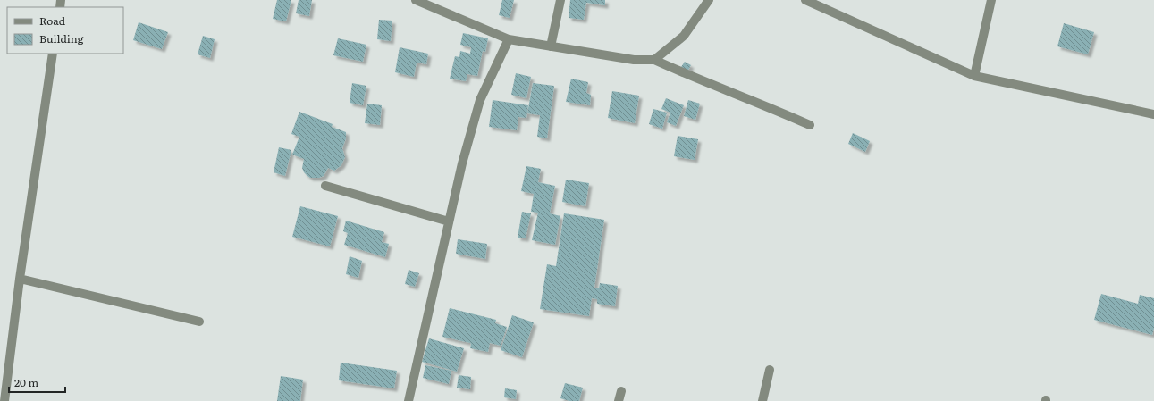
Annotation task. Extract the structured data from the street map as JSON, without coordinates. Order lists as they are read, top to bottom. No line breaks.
{"legend":["Road","Building"],"scale_bar":"20 m"}
